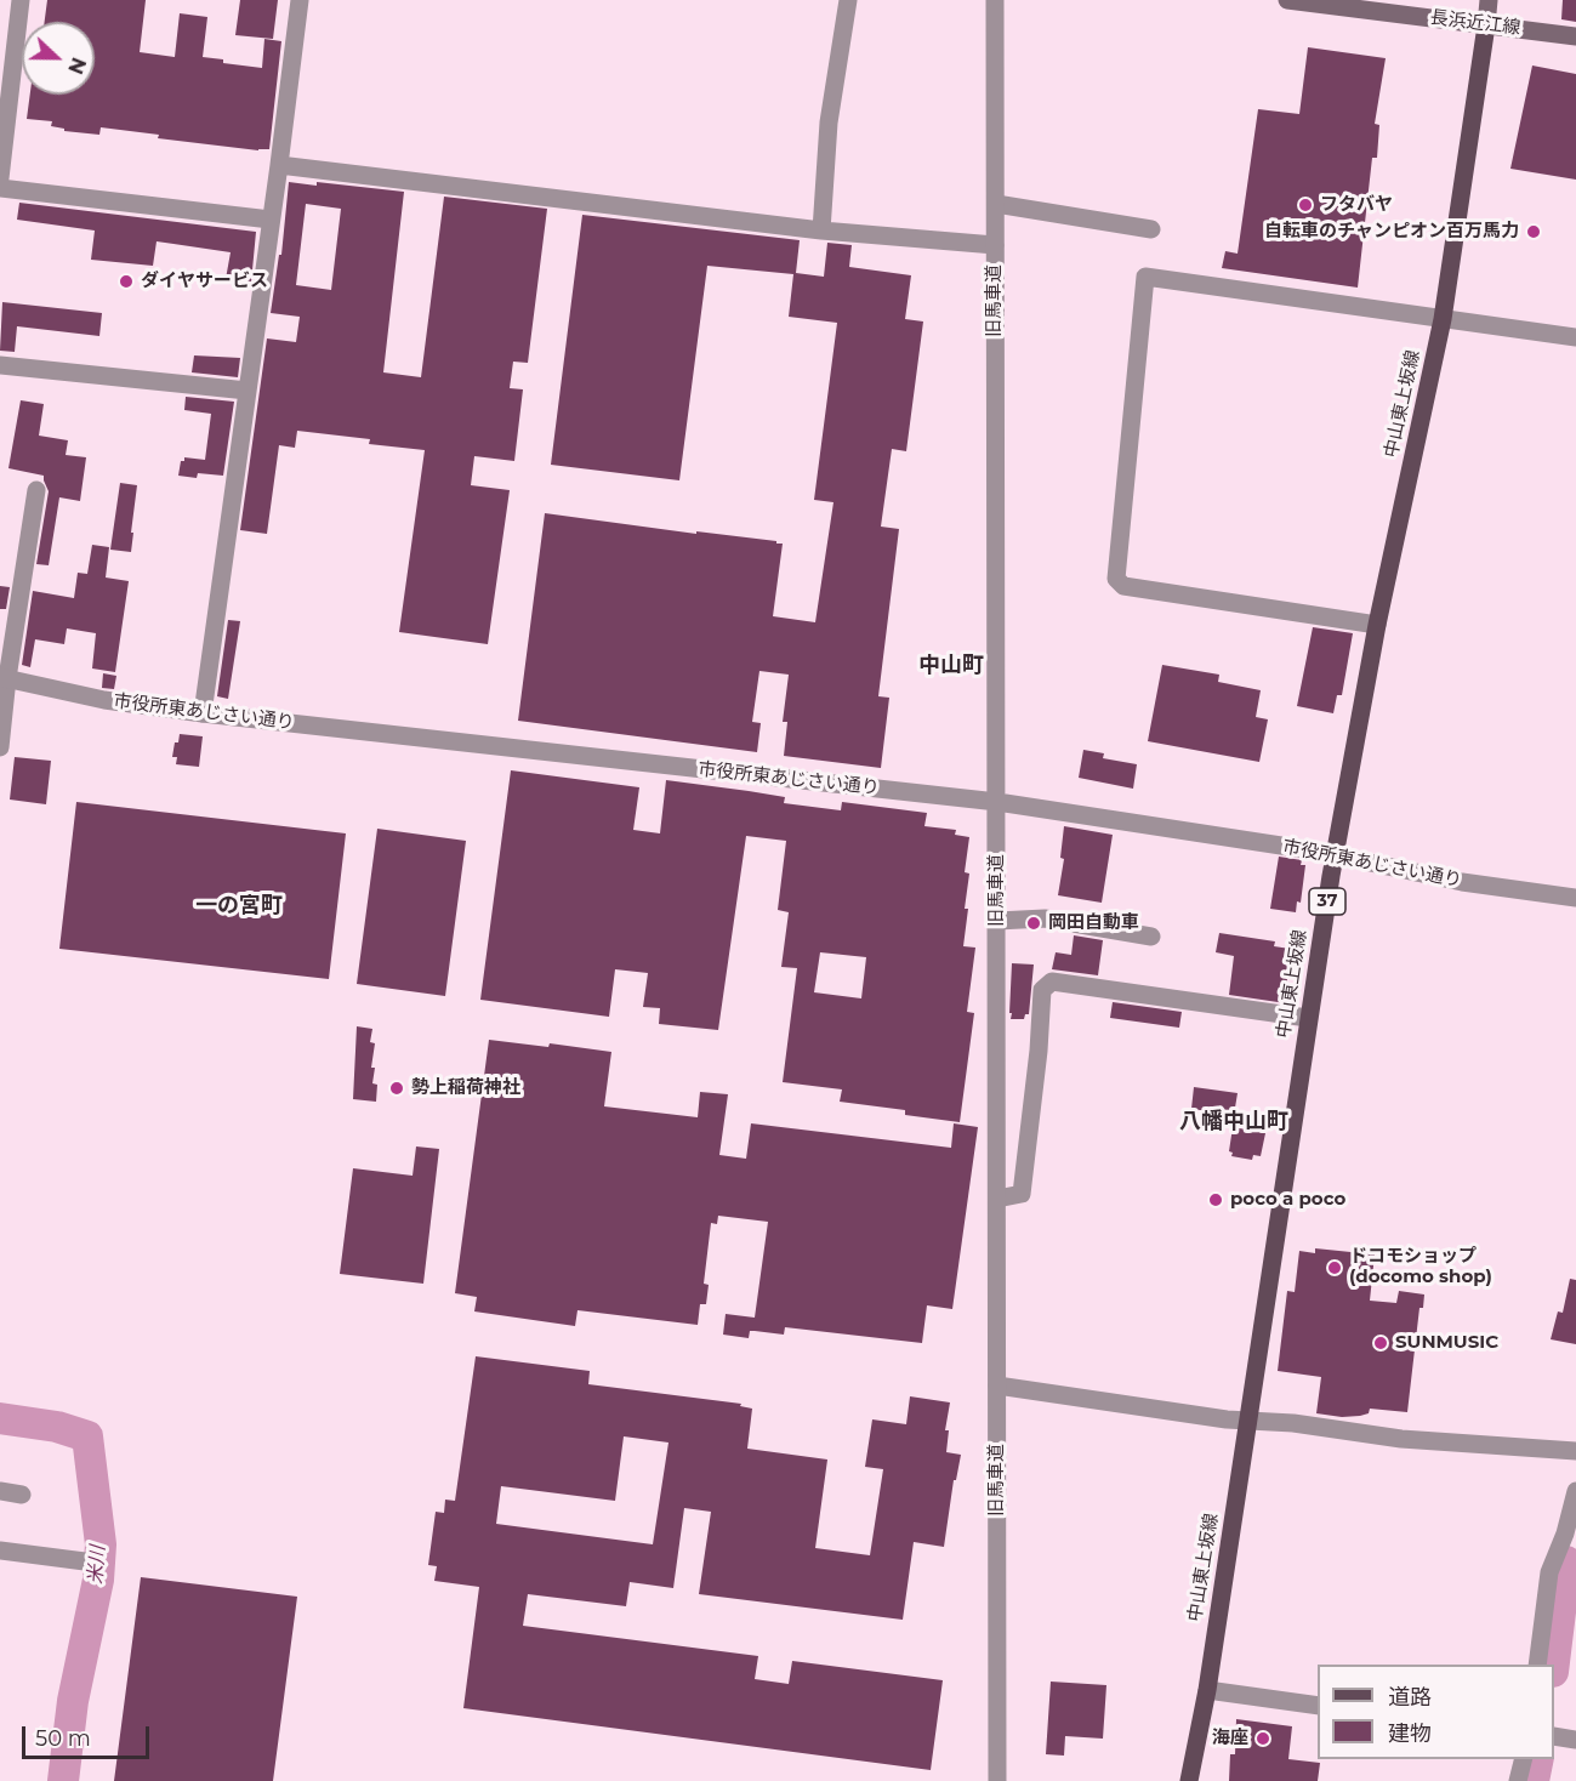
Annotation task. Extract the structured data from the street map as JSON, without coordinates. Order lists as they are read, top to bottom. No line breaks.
{"streets":{"main road":["長浜近江線","中山東上坂線","37"],"street":["旧馬車道","市役所東あじさい通り"]},"crossings":[["長浜近江線","中山東上坂線"],["旧馬車道","市役所東あじさい通り"],["中山東上坂線","市役所東あじさい通り"]],"districts":["中山町","一の宮町","八幡中山町"],"water":["米川"],"places":["フタバヤ","自転車のチャンピオン百万馬力","ダイヤサービス","岡田自動車","勢上稲荷神社","poco a poco","ドコモショップ (docomo shop)","SUNMUSIC","海座"],"legend":["道路","建物"],"scale_bar":"50 m","north":"right"}
